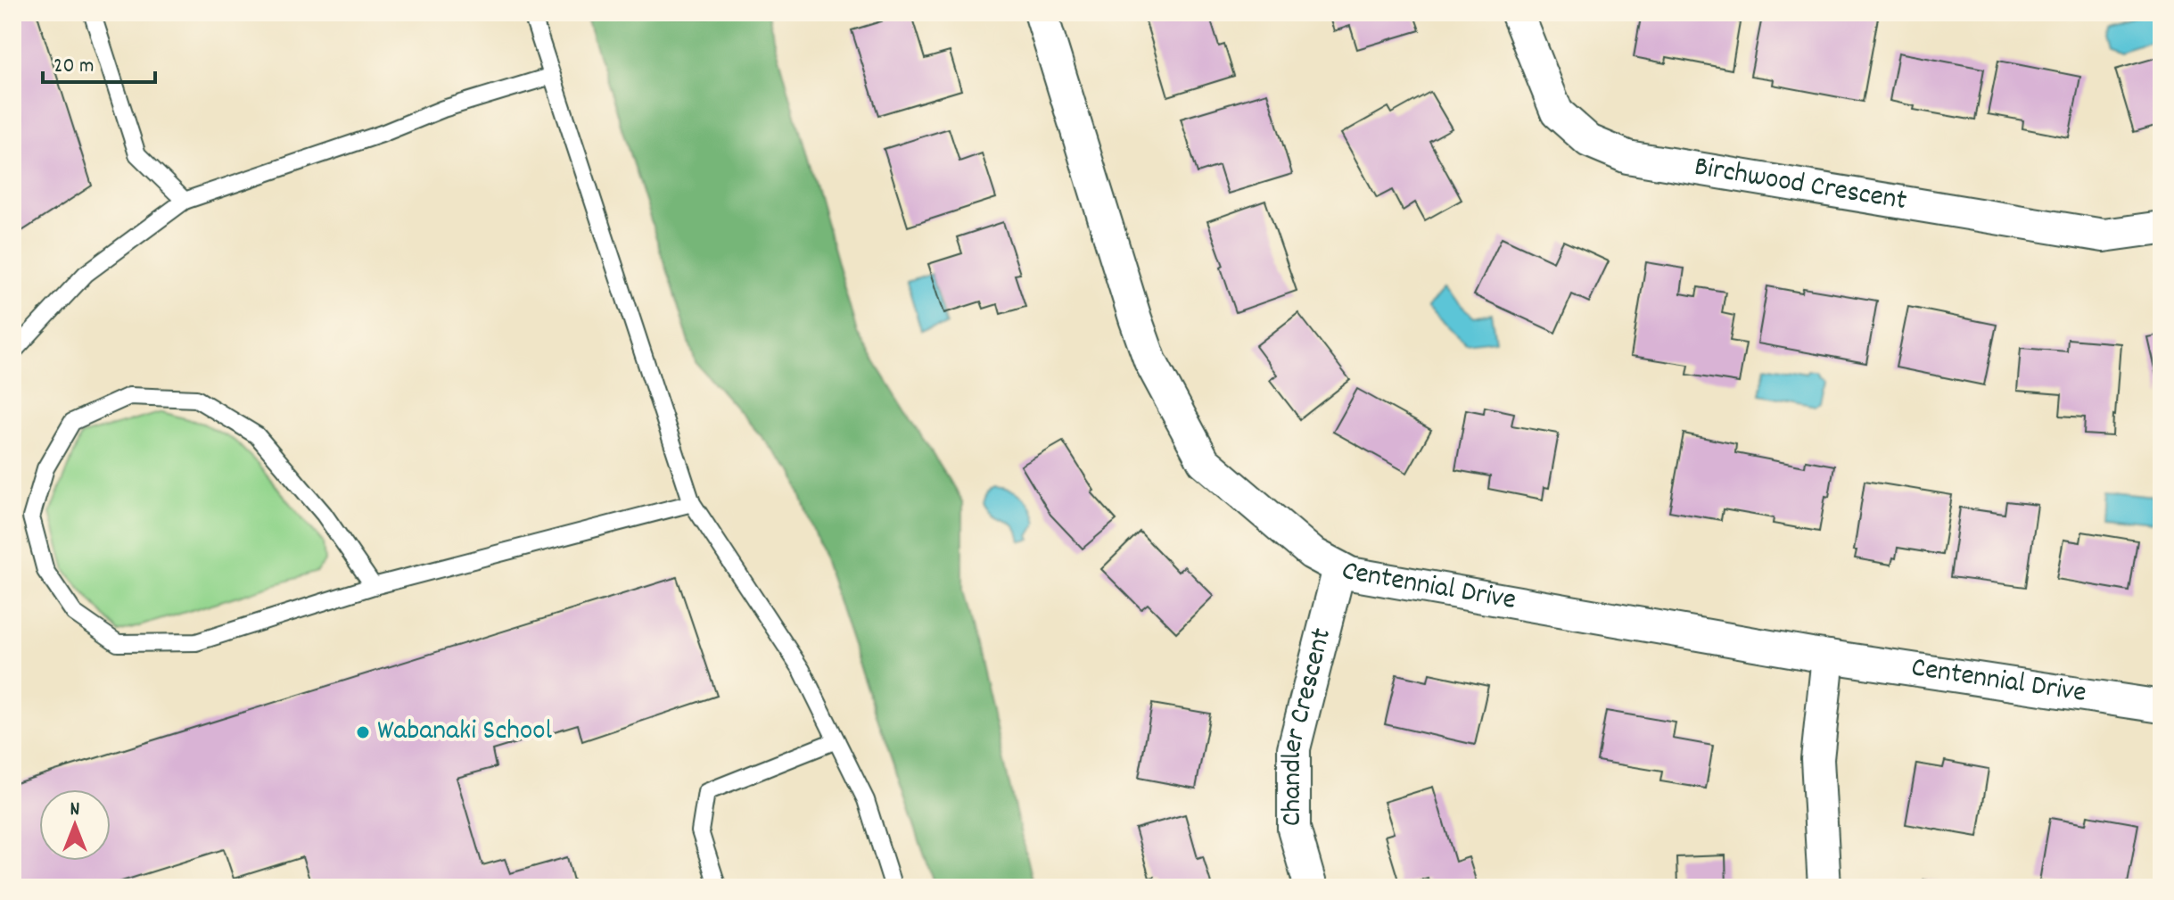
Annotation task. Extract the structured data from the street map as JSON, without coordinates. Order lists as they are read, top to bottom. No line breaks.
{"streets":{"street":["Birchwood Crescent","Centennial Drive","Chandler Crescent"]},"crossings":[["Centennial Drive","Chandler Crescent"]],"places":["Wabanaki School"],"scale_bar":"20 m","north":"top"}
